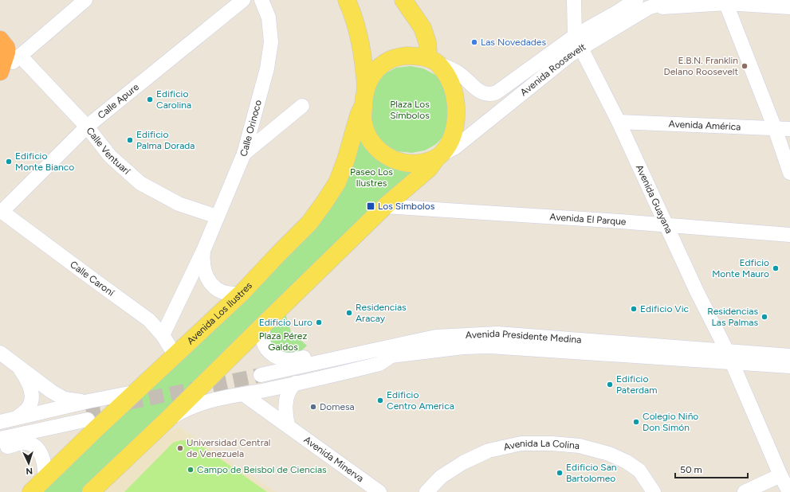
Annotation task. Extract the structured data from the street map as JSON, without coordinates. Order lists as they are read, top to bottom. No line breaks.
{"streets":{"main road":["Avenida Los Ilustres"],"street":["Avenida Roosevelt","Calle Apure","Avenida América","Calle Orinoco","Calle Ventuarí","Avenida Guayana","Avenida El Parque","Calle Caroní","Avenida Presidente Medina","Avenida La Colina","Avenida Minerva"]},"crossings":[["Avenida Roosevelt","Avenida Guayana"],["Avenida Roosevelt","Avenida Los Ilustres"],["Calle Apure","Calle Ventuarí"],["Calle Apure","Calle Caroní"],["Avenida América","Avenida Guayana"],["Calle Orinoco","Calle Ventuarí"],["Calle Orinoco","Calle Caroní"],["Calle Orinoco","Avenida Los Ilustres"],["Avenida Guayana","Avenida El Parque"],["Avenida Guayana","Avenida Presidente Medina"],["Calle Caroní","Avenida Los Ilustres"]],"parks":["Plaza Los Símbolos","Paseo Los Ilustres","Plaza Pérez Galdos"],"places":{"other":["Las Novedades","E.B.N. Franklin Delano Roosevelt","Edificio Carolina","Edificio Palma Dorada","Edificio Monte Bianco","Edficio Monte Mauro","Edificio Vic","Residencias Aracay","Residencias Las Palmas","Edificio Luro","Edificio Paterdam","Edificio Centro America","Domesa","Colegio Niño Don Simón","Universidad Central de Venezuela","Campo de Beisbol de Ciencias","Edificio San Bartolomeo"],"transit":["Los Símbolos"]},"scale_bar":"50 m","north":"bottom"}
